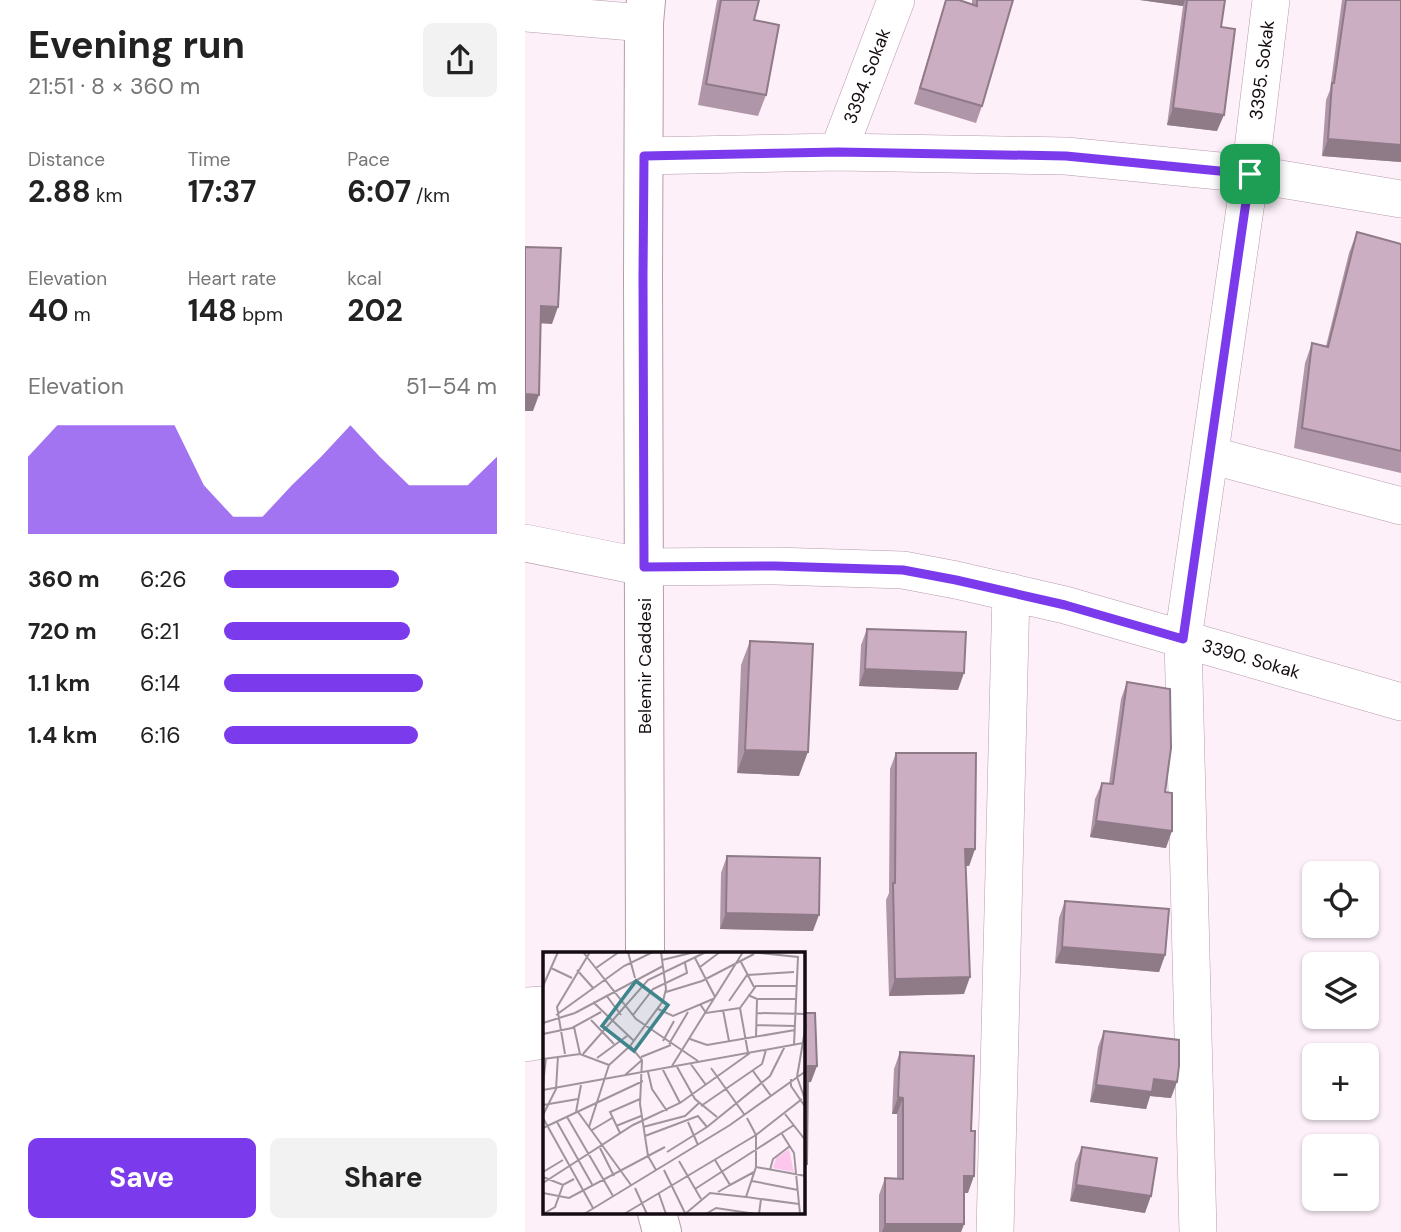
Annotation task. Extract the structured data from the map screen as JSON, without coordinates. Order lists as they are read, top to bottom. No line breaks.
{"streets":{"street":["3395. Sokak","3394. Sokak","3390. Sokak","Belemir Caddesi"]},"crossings":[["3395. Sokak","3390. Sokak"],["3390. Sokak","Belemir Caddesi"]],"page":{"heading":["Evening run","21:51 · 8 × 360 m"],"stats":[["Distance","2.88 km"],["Time","17:37"],["Pace","6:07 /km"],["Elevation","40 m"],["Heart rate","148 bpm"],["kcal","202"]],"chart":["Elevation","51–54 m"],"list":[{"name":"360 m","note":"6:26"},{"name":"720 m","note":"6:21"},{"name":"1.1 km","note":"6:14"},{"name":"1.4 km","note":"6:16"}],"map_buttons":["+","−"],"buttons":["Save","Share"]}}
